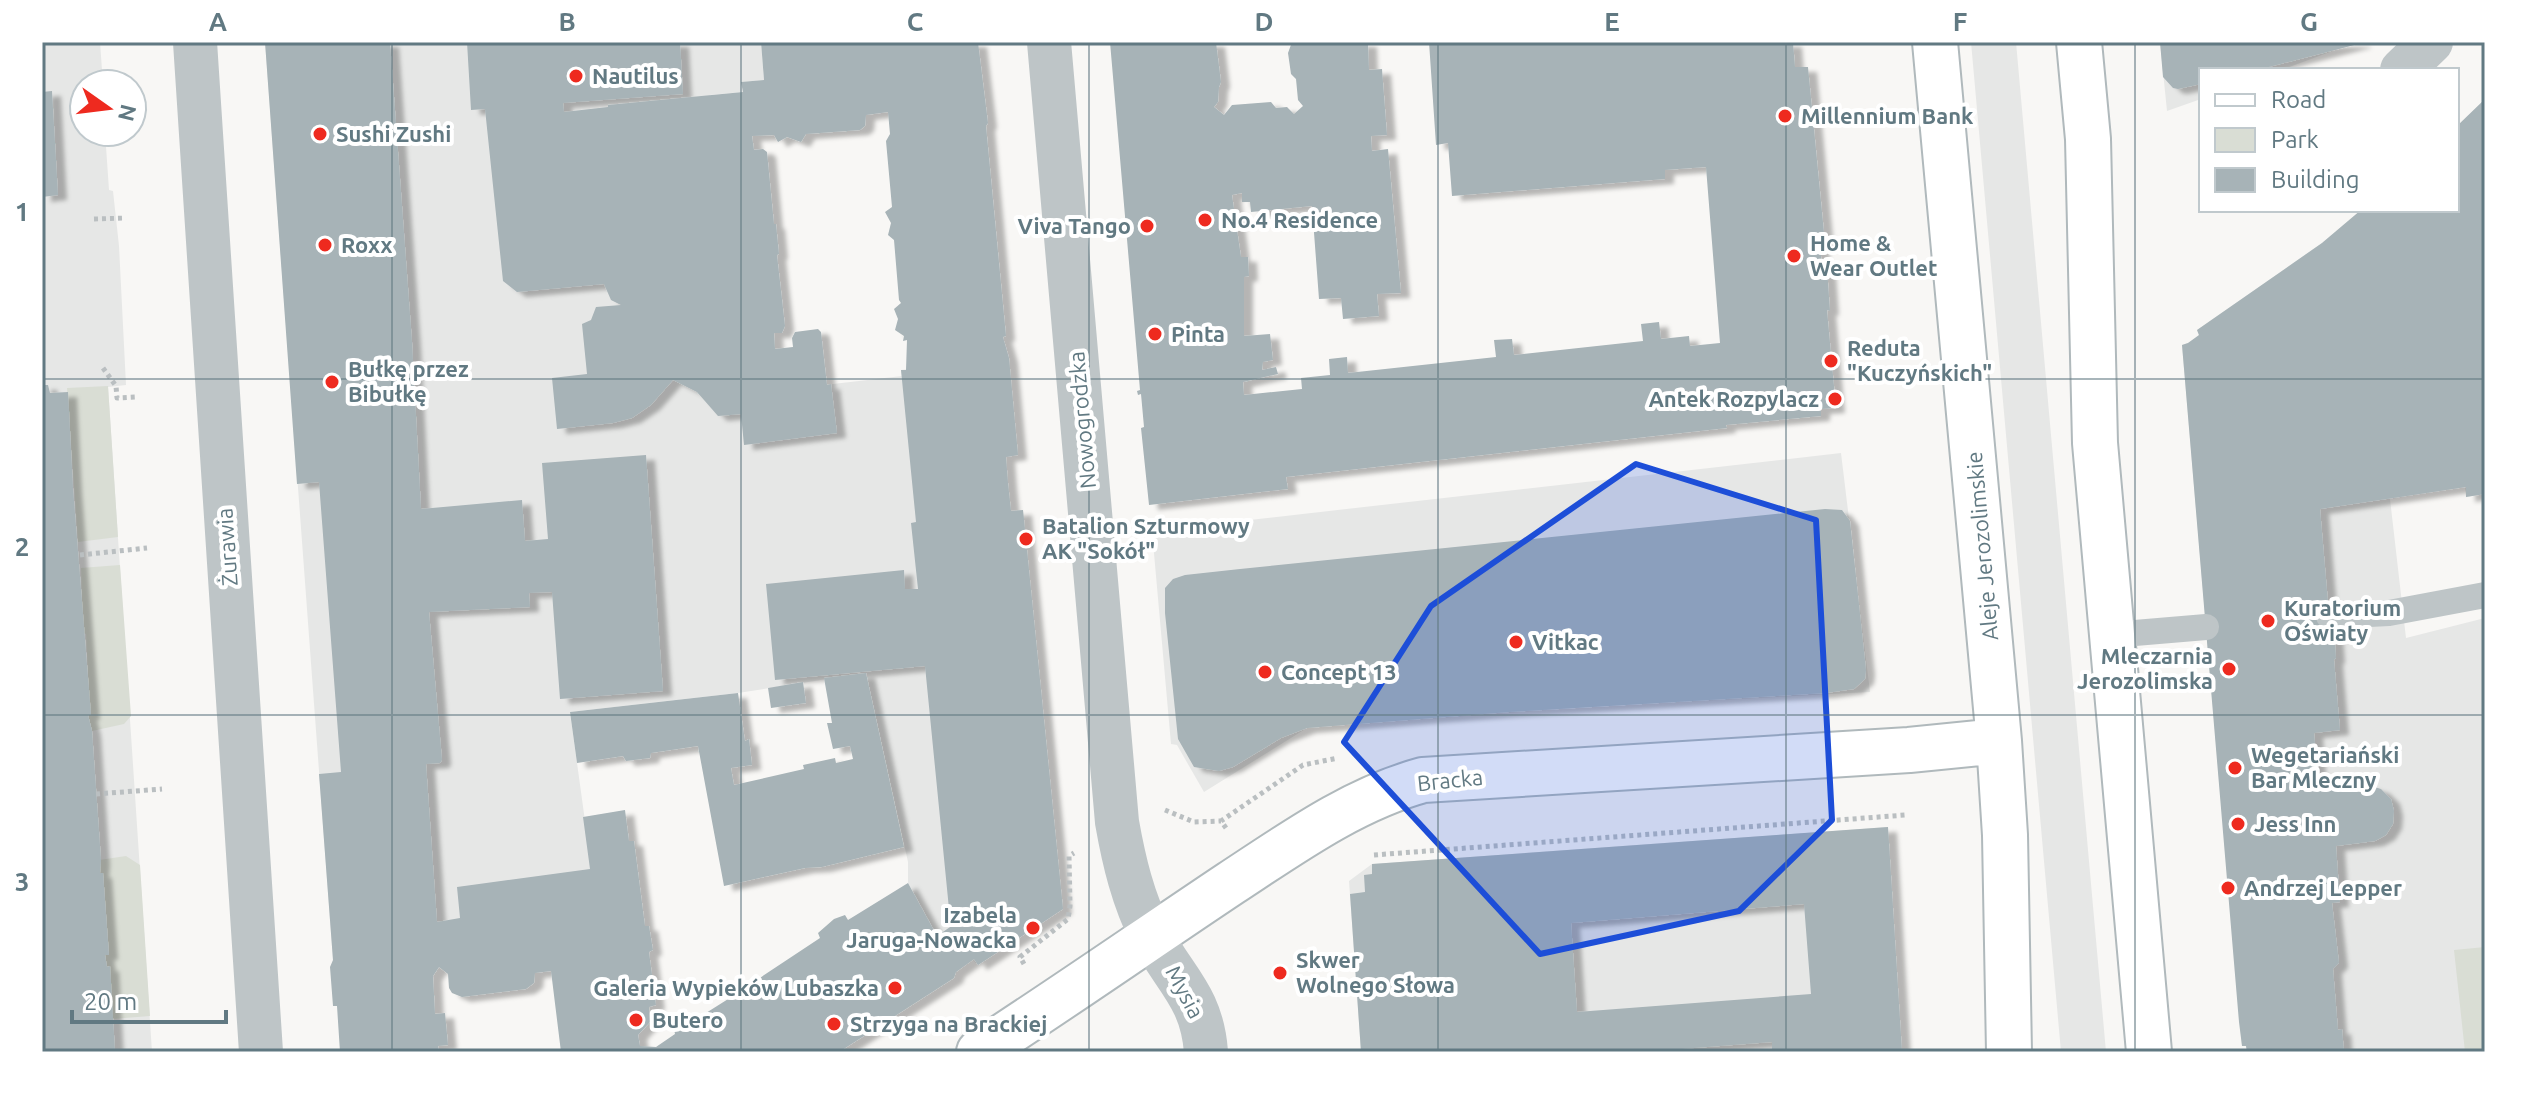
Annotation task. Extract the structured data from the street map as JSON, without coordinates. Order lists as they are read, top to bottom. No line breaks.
{"streets":{"main road":["Aleje Jerozolimskie","Bracka"],"street":["Nowogrodzka","Żurawia","Mysia"]},"crossings":[["Nowogrodzka","Bracka"],["Nowogrodzka","Mysia"],["Aleje Jerozolimskie","Bracka"],["Bracka","Mysia"]],"places":["Nautilus","Millennium Bank","Sushi Zushi","No.4 Residence","Viva Tango","Roxx","Home & Wear Outlet","Pinta","Reduta \"Kuczyńskich\"","Bułkę przez Bibułkę","Antek Rozpylacz","Batalion Szturmowy AK \"Sokół\"","Kuratorium Oświaty","Vitkac","Mleczarnia Jerozolimska","Concept 13","Wegetariański Bar Mleczny","Jess Inn","Andrzej Lepper","Izabela Jaruga-Nowacka","Skwer Wolnego Słowa","Galeria Wypieków Lubaszka","Butero","Strzyga na Brackiej"],"legend":["Road","Park","Building"],"scale_bar":"20 m","north":"right","grid":{"columns":["A","B","C","D","E","F","G"],"rows":["1","2","3"]}}
